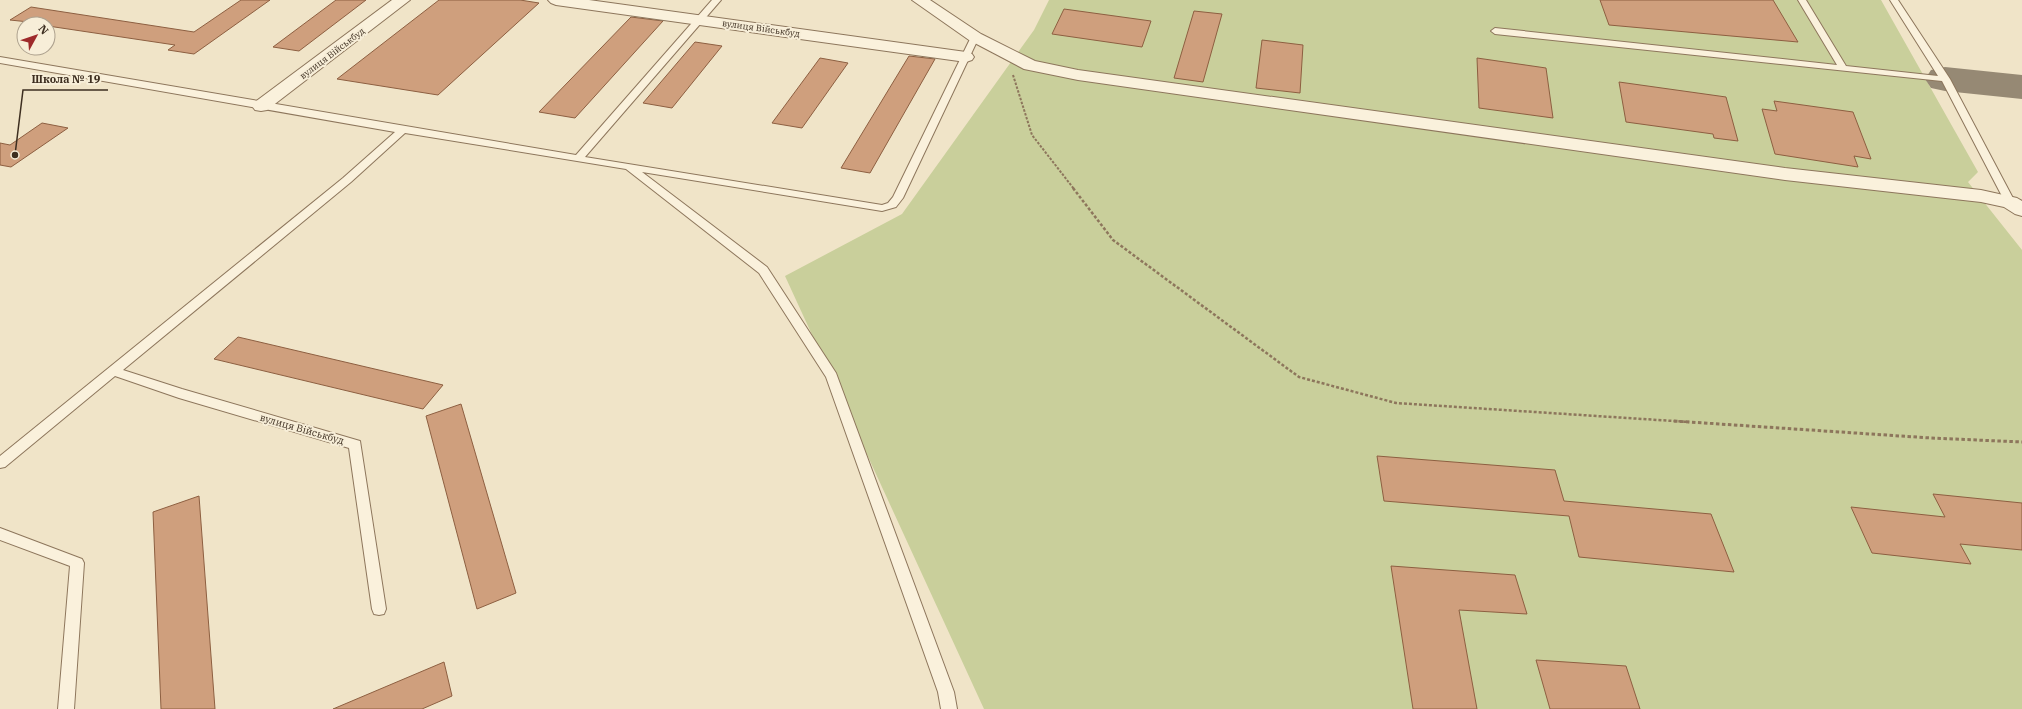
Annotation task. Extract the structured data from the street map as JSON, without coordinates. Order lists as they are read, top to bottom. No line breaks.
{"streets":{"street":["вулиця Військбуд"]},"places":["Школа № 19"],"north":"top right"}
